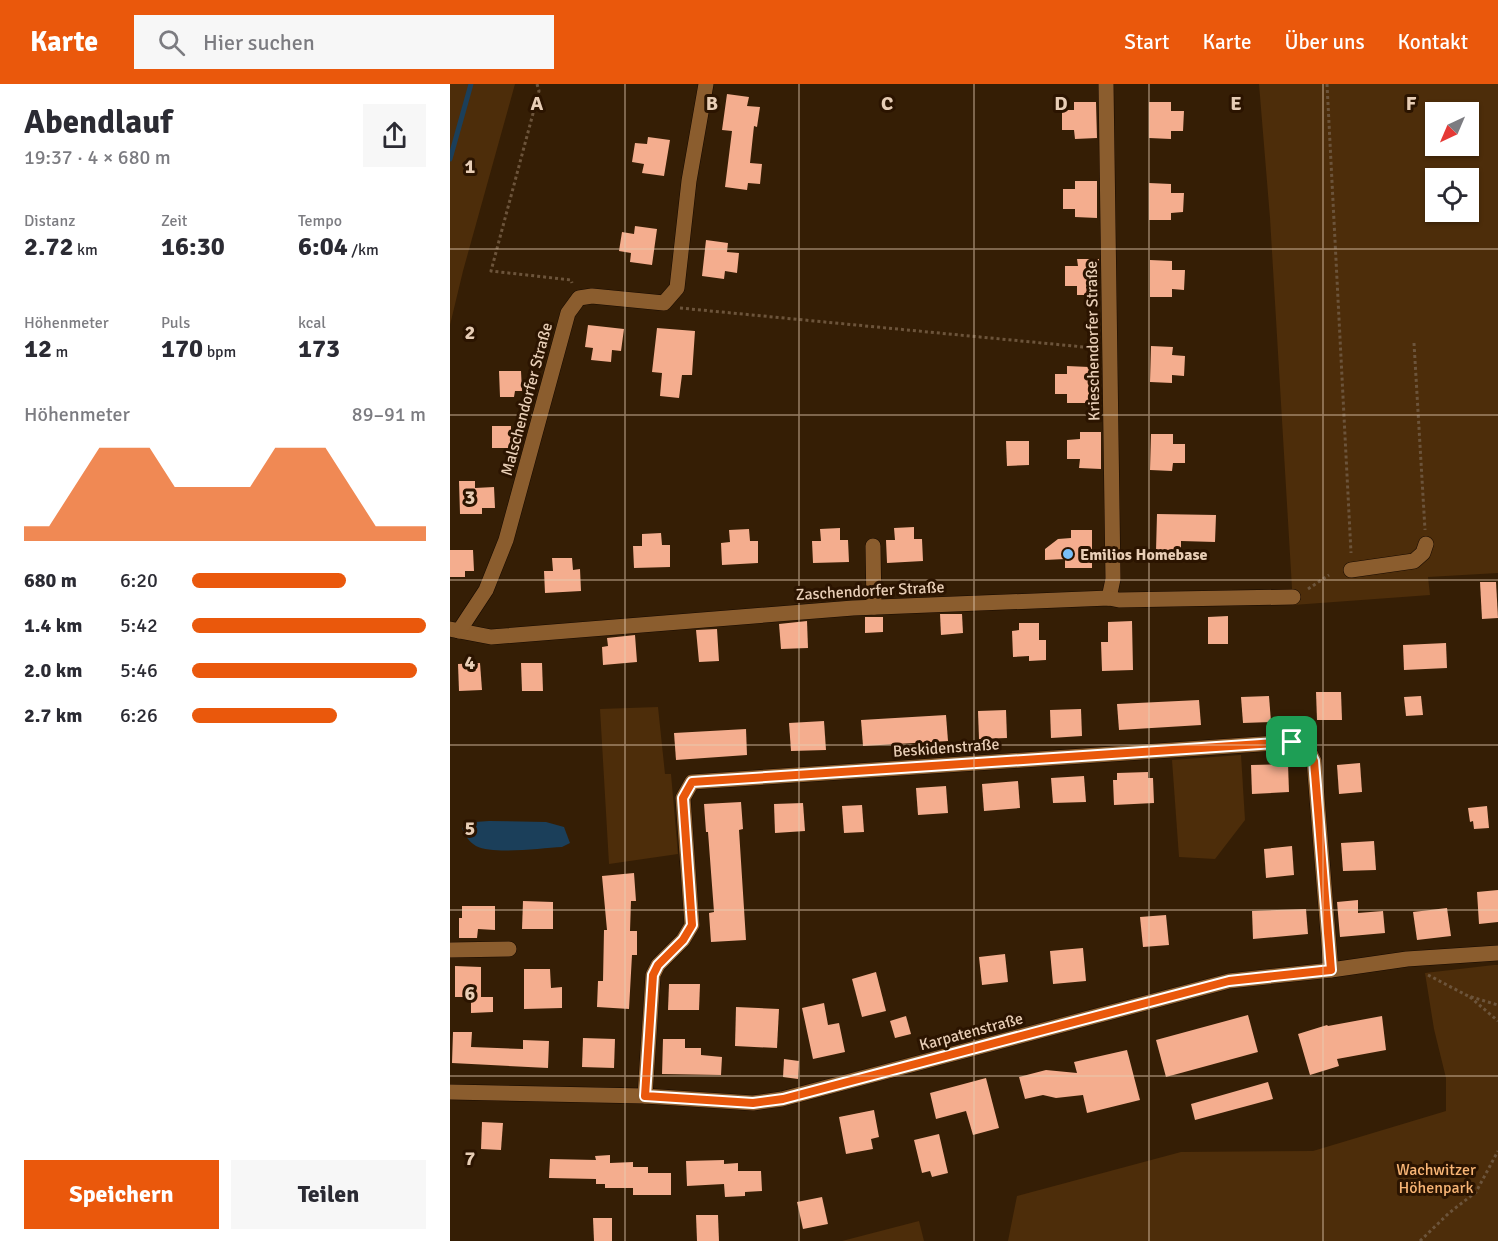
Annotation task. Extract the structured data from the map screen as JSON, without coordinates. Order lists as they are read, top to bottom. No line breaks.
{"streets":{"street":["Krieschendorfer Straße","Malschendorfer Straße","Zaschendorfer Straße","Beskidenstraße","Karpatenstraße"]},"crossings":[["Krieschendorfer Straße","Zaschendorfer Straße"],["Malschendorfer Straße","Zaschendorfer Straße"],["Beskidenstraße","Karpatenstraße"]],"parks":["Wachwitzer Höhenpark"],"places":["Emilios Homebase"],"north":"bottom left","page":{"header":"Karte","search":"Hier suchen","nav":["Start","Karte","Über uns","Kontakt"],"heading":["Abendlauf","19:37 · 4 × 680 m"],"stats":[["Distanz","2.72 km"],["Zeit","16:30"],["Tempo","6:04 /km"],["Höhenmeter","12 m"],["Puls","170 bpm"],["kcal","173"]],"chart":["Höhenmeter","89–91 m"],"list":[{"name":"680 m","note":"6:20"},{"name":"1.4 km","note":"5:42"},{"name":"2.0 km","note":"5:46"},{"name":"2.7 km","note":"6:26"}],"buttons":["Speichern","Teilen"]},"grid":{"columns":["A","B","C","D","E","F"],"rows":["1","2","3","4","5","6","7"]}}
